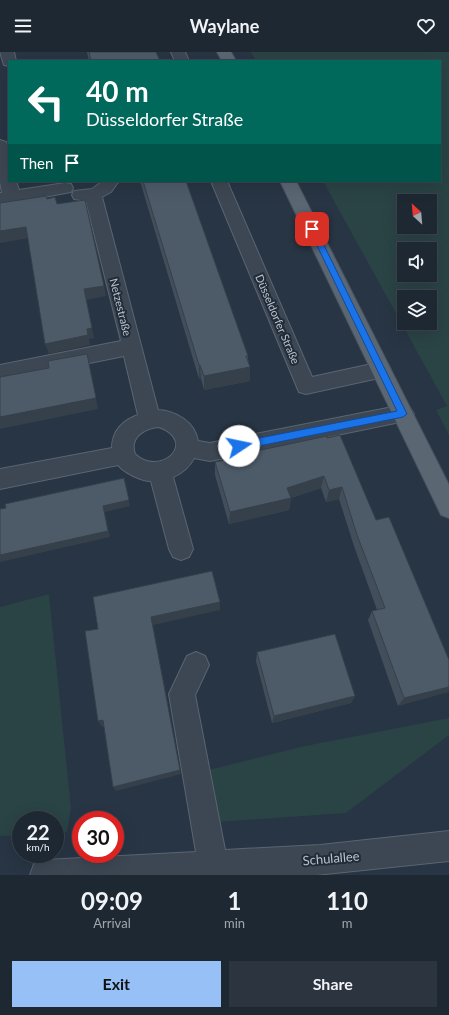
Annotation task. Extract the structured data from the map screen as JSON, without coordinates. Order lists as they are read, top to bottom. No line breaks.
{"streets":{"street":["Netzestraße","Düsseldorfer Straße","Schulallee"]},"north":"top left","page":{"header":"Waylane","turn":["40 m","Düsseldorfer Straße"],"then":"Then","speed":"22 km/h","limit":"30","eta":["09:09","Arrival","1","min","110","m"],"buttons":["Exit","Share"]}}
